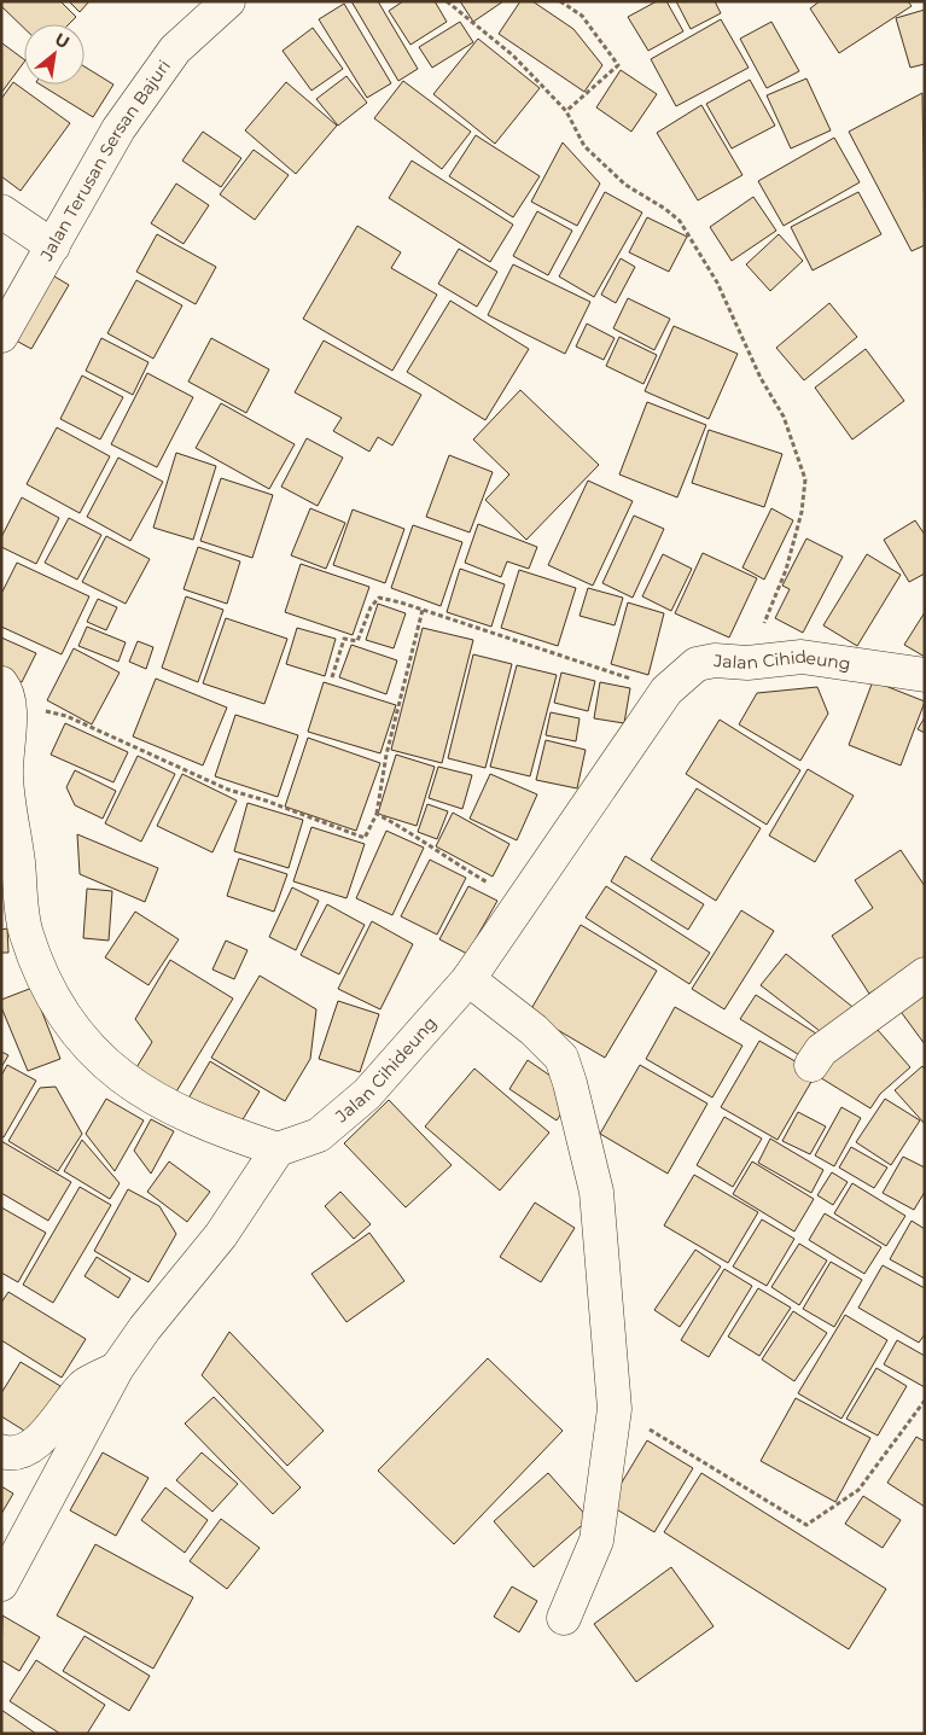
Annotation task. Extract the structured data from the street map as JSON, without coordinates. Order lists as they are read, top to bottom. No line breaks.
{"streets":{"street":["Jalan Terusan Sersan Bajuri","Jalan Cihideung"]},"north":"top right"}
